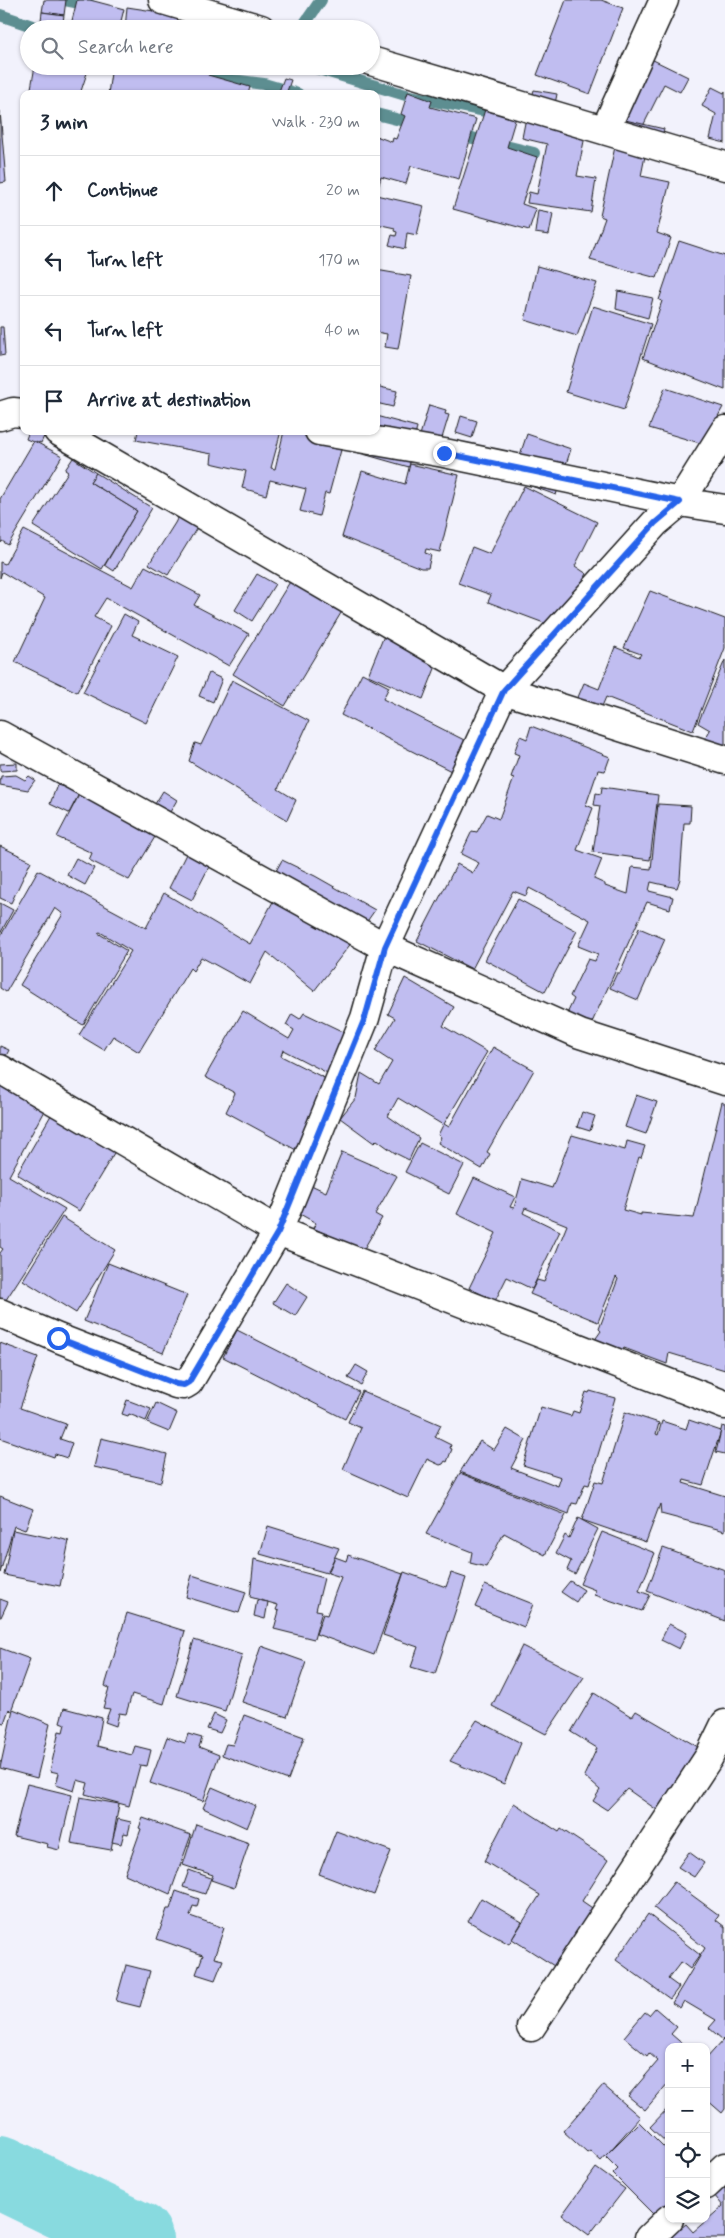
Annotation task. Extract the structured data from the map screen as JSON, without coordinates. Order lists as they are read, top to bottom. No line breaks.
{"page":{"search":"Search here","heading":["3 min","Walk · 230 m"],"list":[["Continue","20 m"],["Turn left","170 m"],["Turn left","40 m"],"Arrive at destination"],"map_buttons":["+","−"]}}
